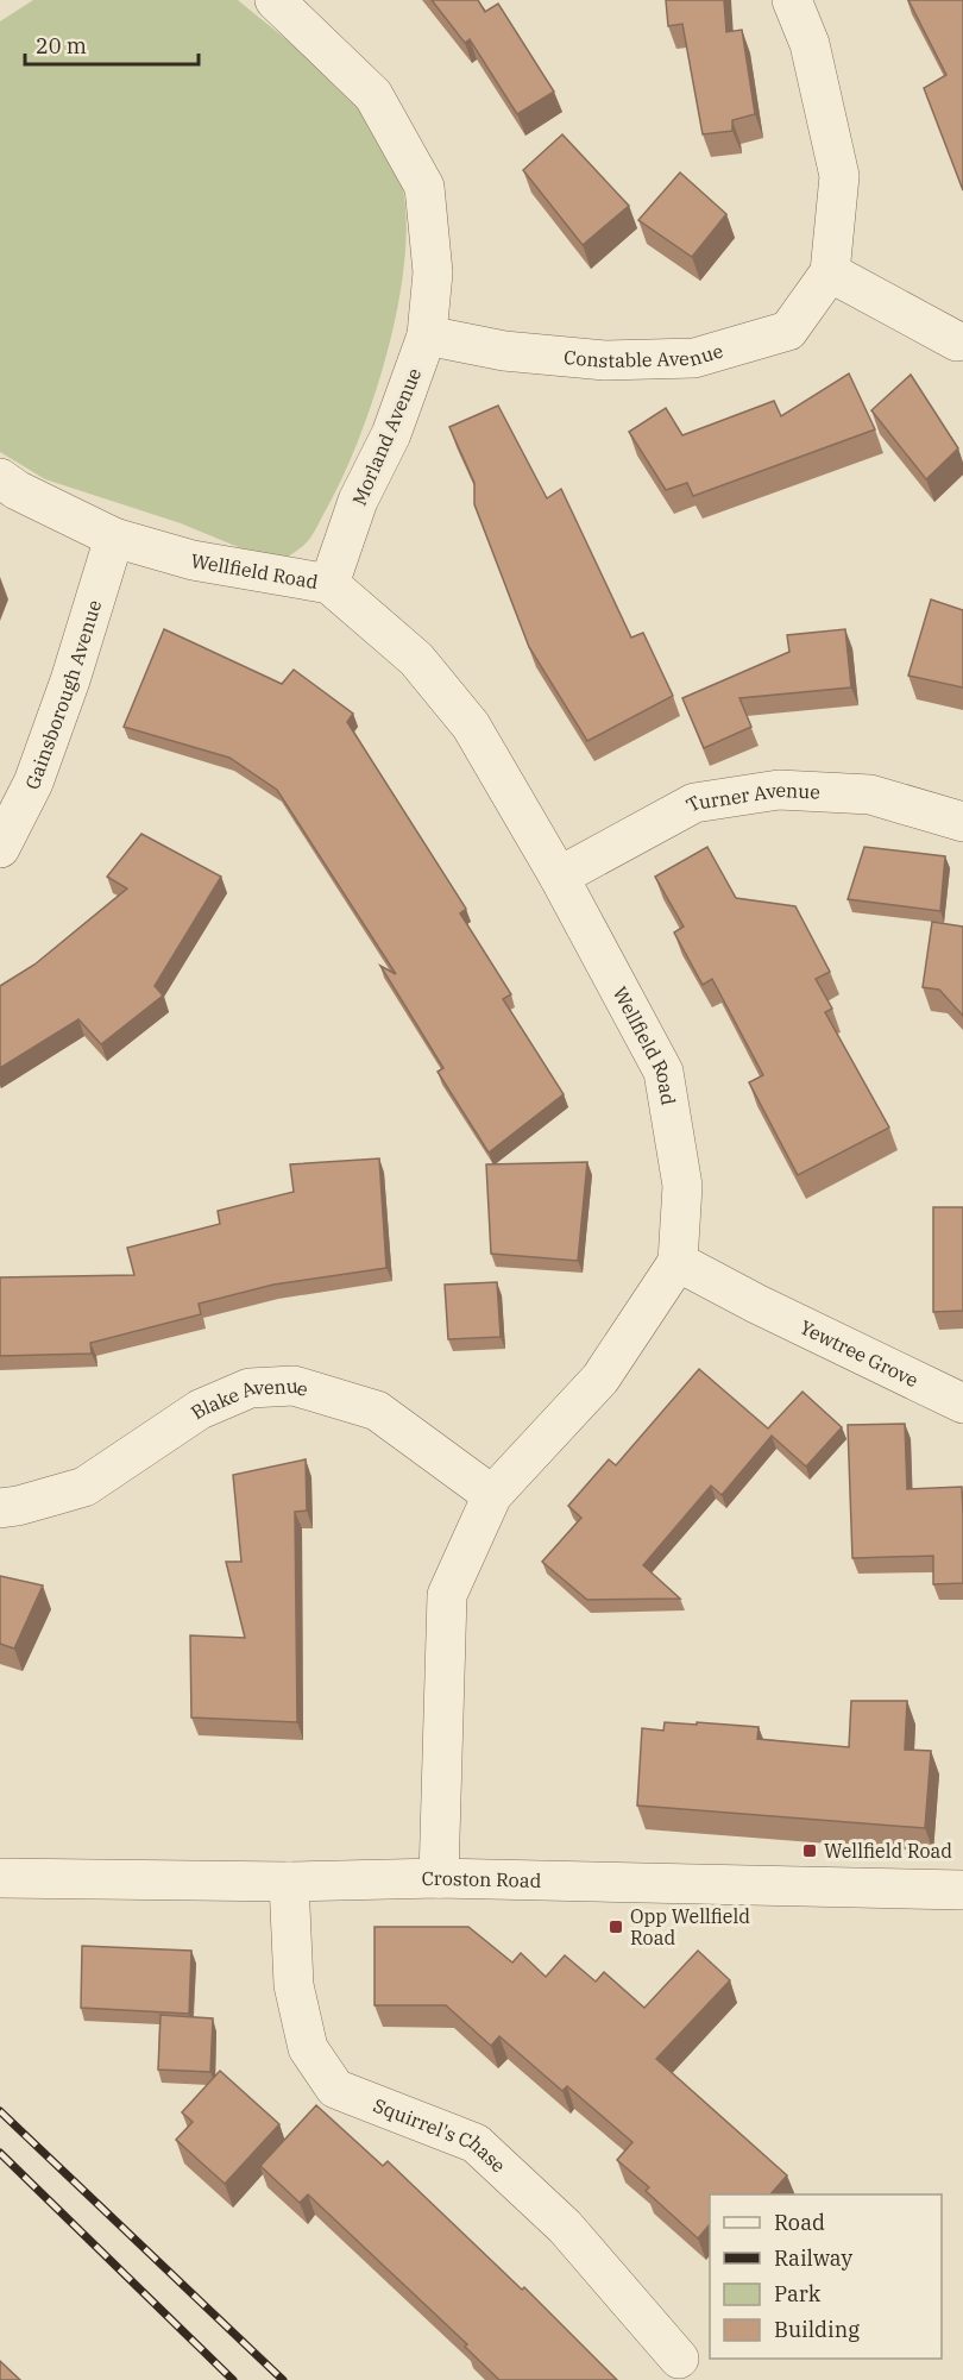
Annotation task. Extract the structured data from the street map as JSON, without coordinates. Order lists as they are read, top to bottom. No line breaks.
{"streets":{"street":["Constable Avenue","Morland Avenue","Wellfield Road","Gainsborough Avenue","Turner Avenue","Yewtree Grove","Blake Avenue","Croston Road","Squirrel's Chase"]},"crossings":[["Constable Avenue","Morland Avenue"],["Morland Avenue","Wellfield Road"],["Wellfield Road","Gainsborough Avenue"],["Wellfield Road","Turner Avenue"],["Wellfield Road","Yewtree Grove"],["Wellfield Road","Blake Avenue"],["Wellfield Road","Croston Road"],["Croston Road","Squirrel's Chase"]],"places":{"transit":["Wellfield Road","Opp Wellfield Road"]},"legend":["Road","Railway","Park","Building"],"scale_bar":"20 m"}
